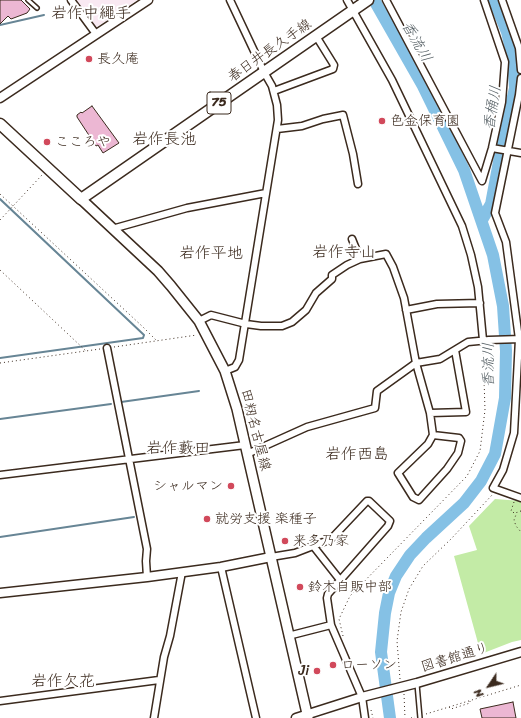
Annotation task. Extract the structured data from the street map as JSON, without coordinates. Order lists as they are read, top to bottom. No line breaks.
{"streets":{"main road":["春日井長久手線","75","田籾名古屋線"],"street":["図書館通り"]},"crossings":[["春日井長久手線","田籾名古屋線"]],"districts":["岩作中繩手","岩作長池","岩作寺山","岩作平地","岩作藪田","岩作西島","岩作欠花"],"water":["香流川","香桶川"],"places":["長久庵","色金保育園","こころや","シャルマン","就労支援 楽種子","来多乃家","鈴木自販中部","ローソン","Ji"],"north":"bottom left"}
